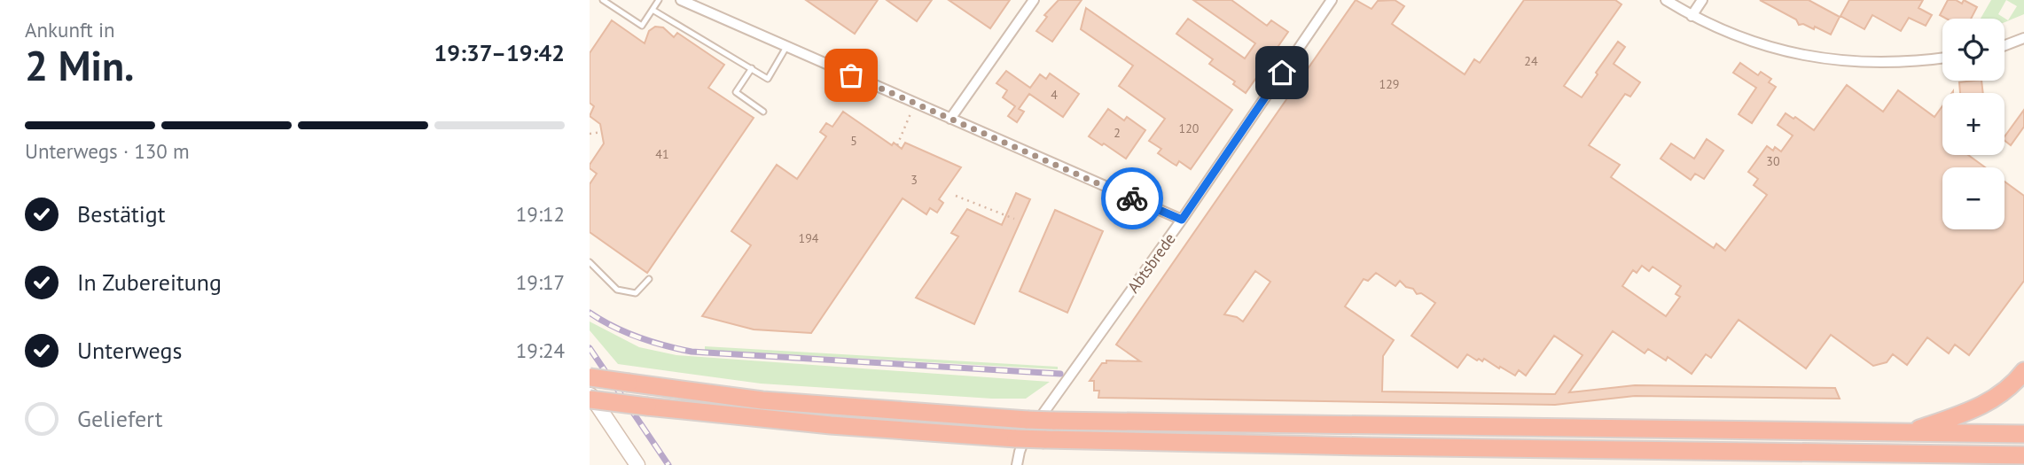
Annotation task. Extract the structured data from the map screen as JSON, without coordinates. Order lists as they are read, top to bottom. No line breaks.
{"streets":{"street":["Abtsbrede"]},"house_numbers":["24","129","4","120","2","5","41","30","3","194"],"page":{"heading":["2 Min.","Ankunft in","19:37–19:42"],"map_buttons":["+","−"],"bar":"Unterwegs · 130 m","list":[["Bestätigt","19:12"],["In Zubereitung","19:17"],["Unterwegs","19:24"],"Geliefert"]}}
